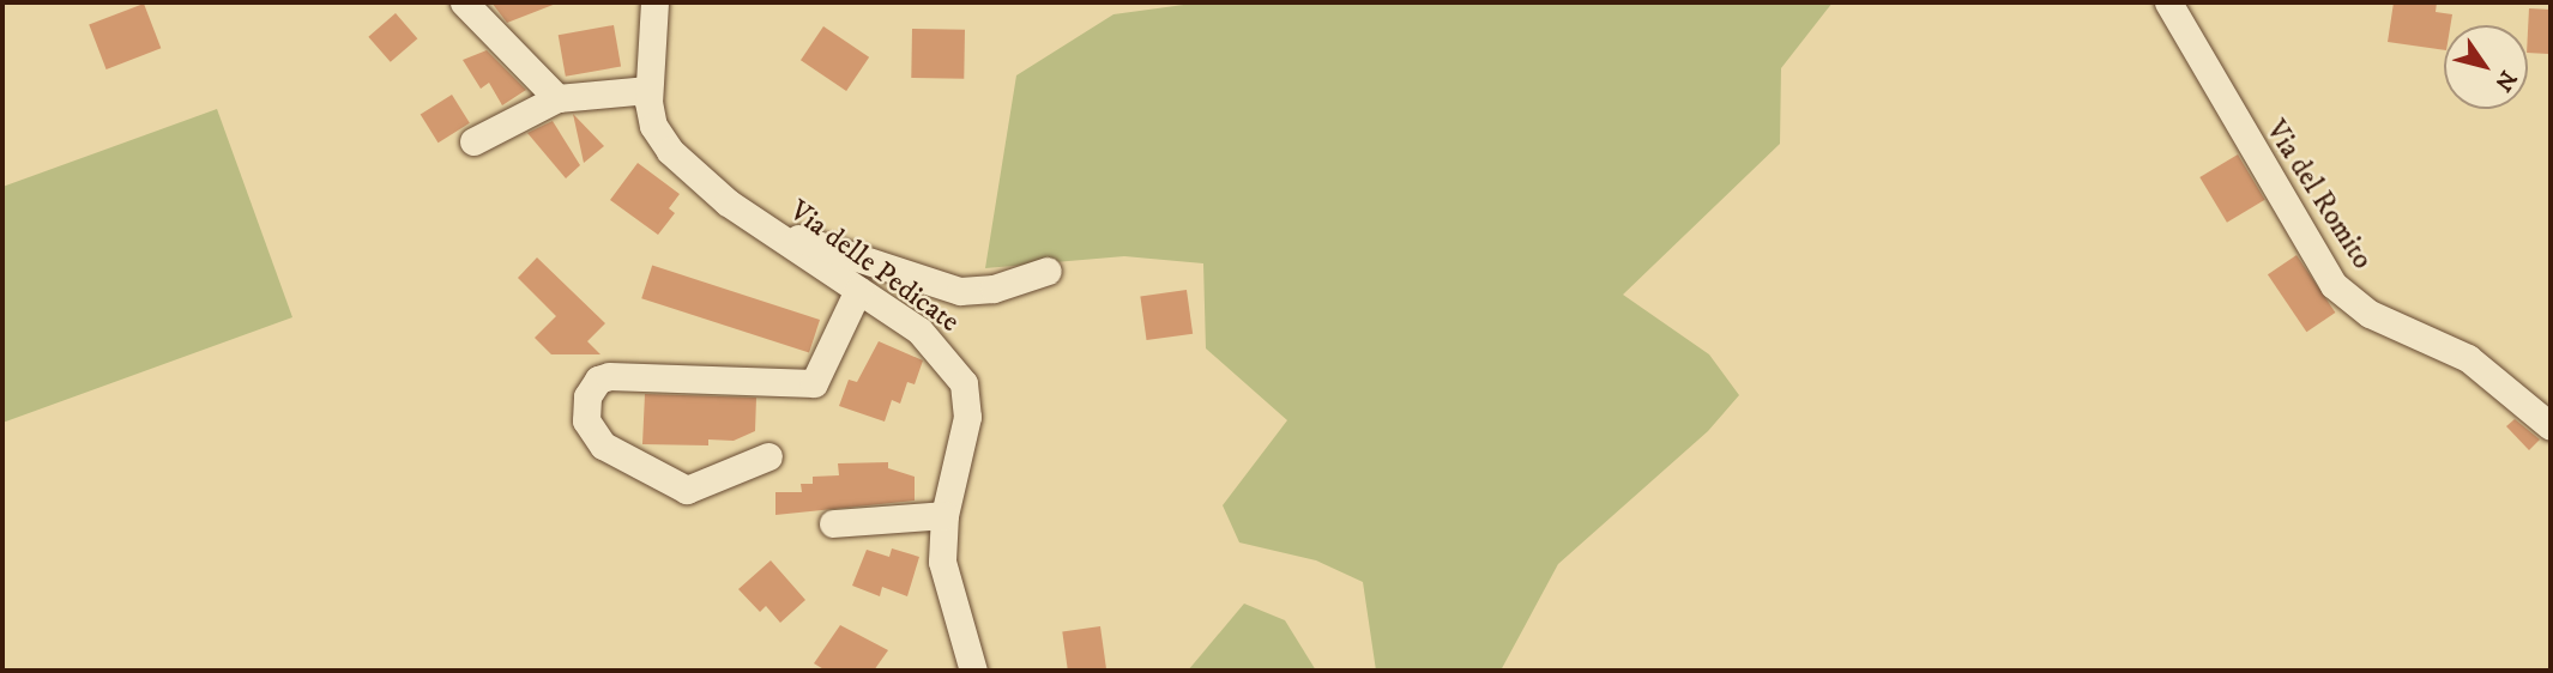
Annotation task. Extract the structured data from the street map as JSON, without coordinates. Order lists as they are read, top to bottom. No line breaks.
{"streets":{"street":["Via del Romito","Via delle Pedicate"]},"north":"bottom right"}
